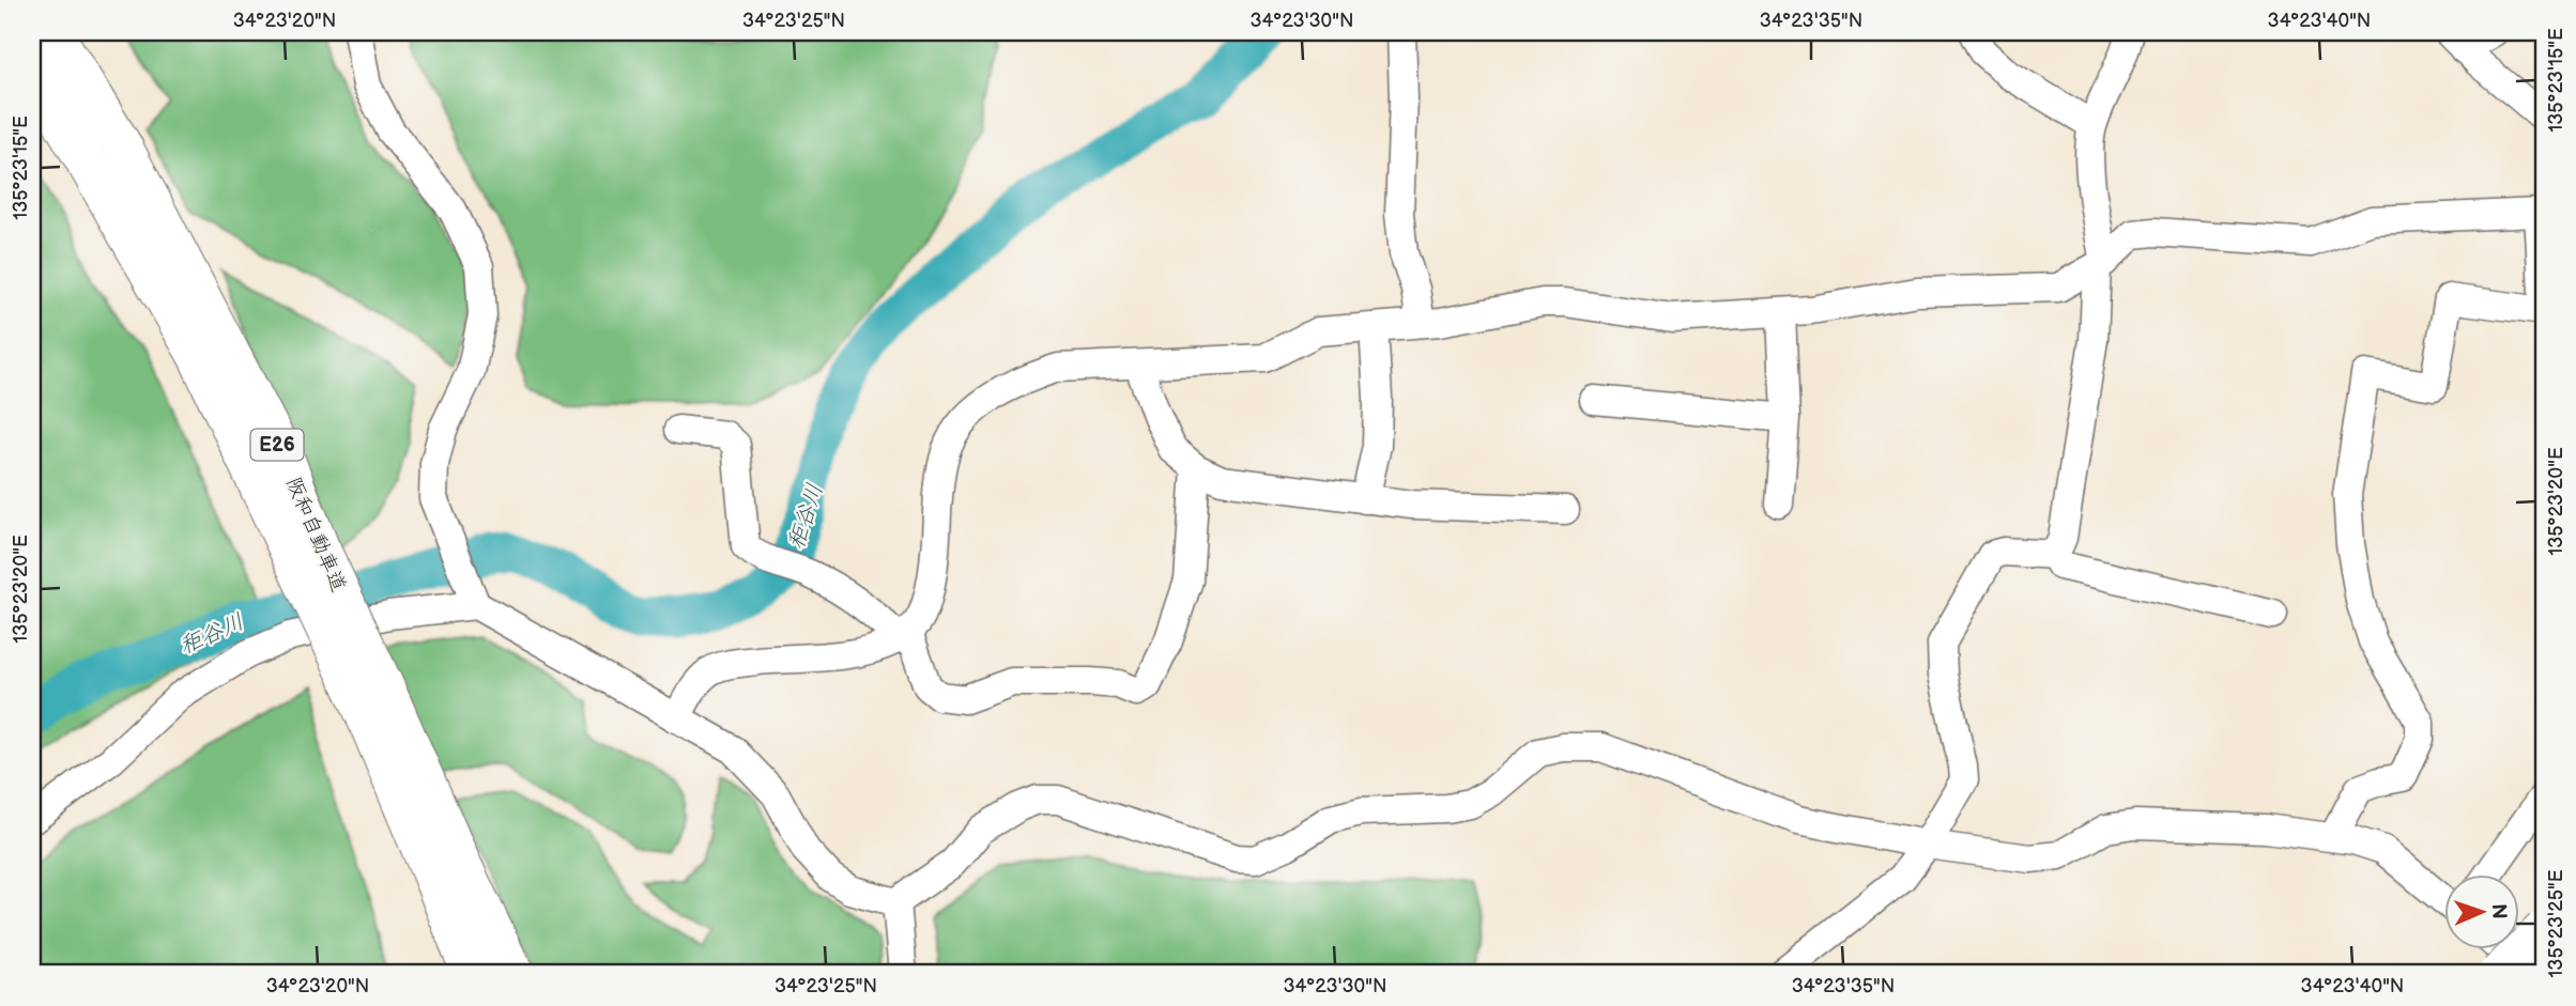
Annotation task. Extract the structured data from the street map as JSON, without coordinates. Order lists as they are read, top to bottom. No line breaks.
{"streets":{"highway":["E26","阪和自動車道"]},"water":["秬谷川"],"north":"right","coordinates":["34°23'20\"N","34°23'25\"N","34°23'30\"N","34°23'35\"N","34°23'40\"N","135°23'15\"E","135°23'20\"E","135°23'25\"E"]}
